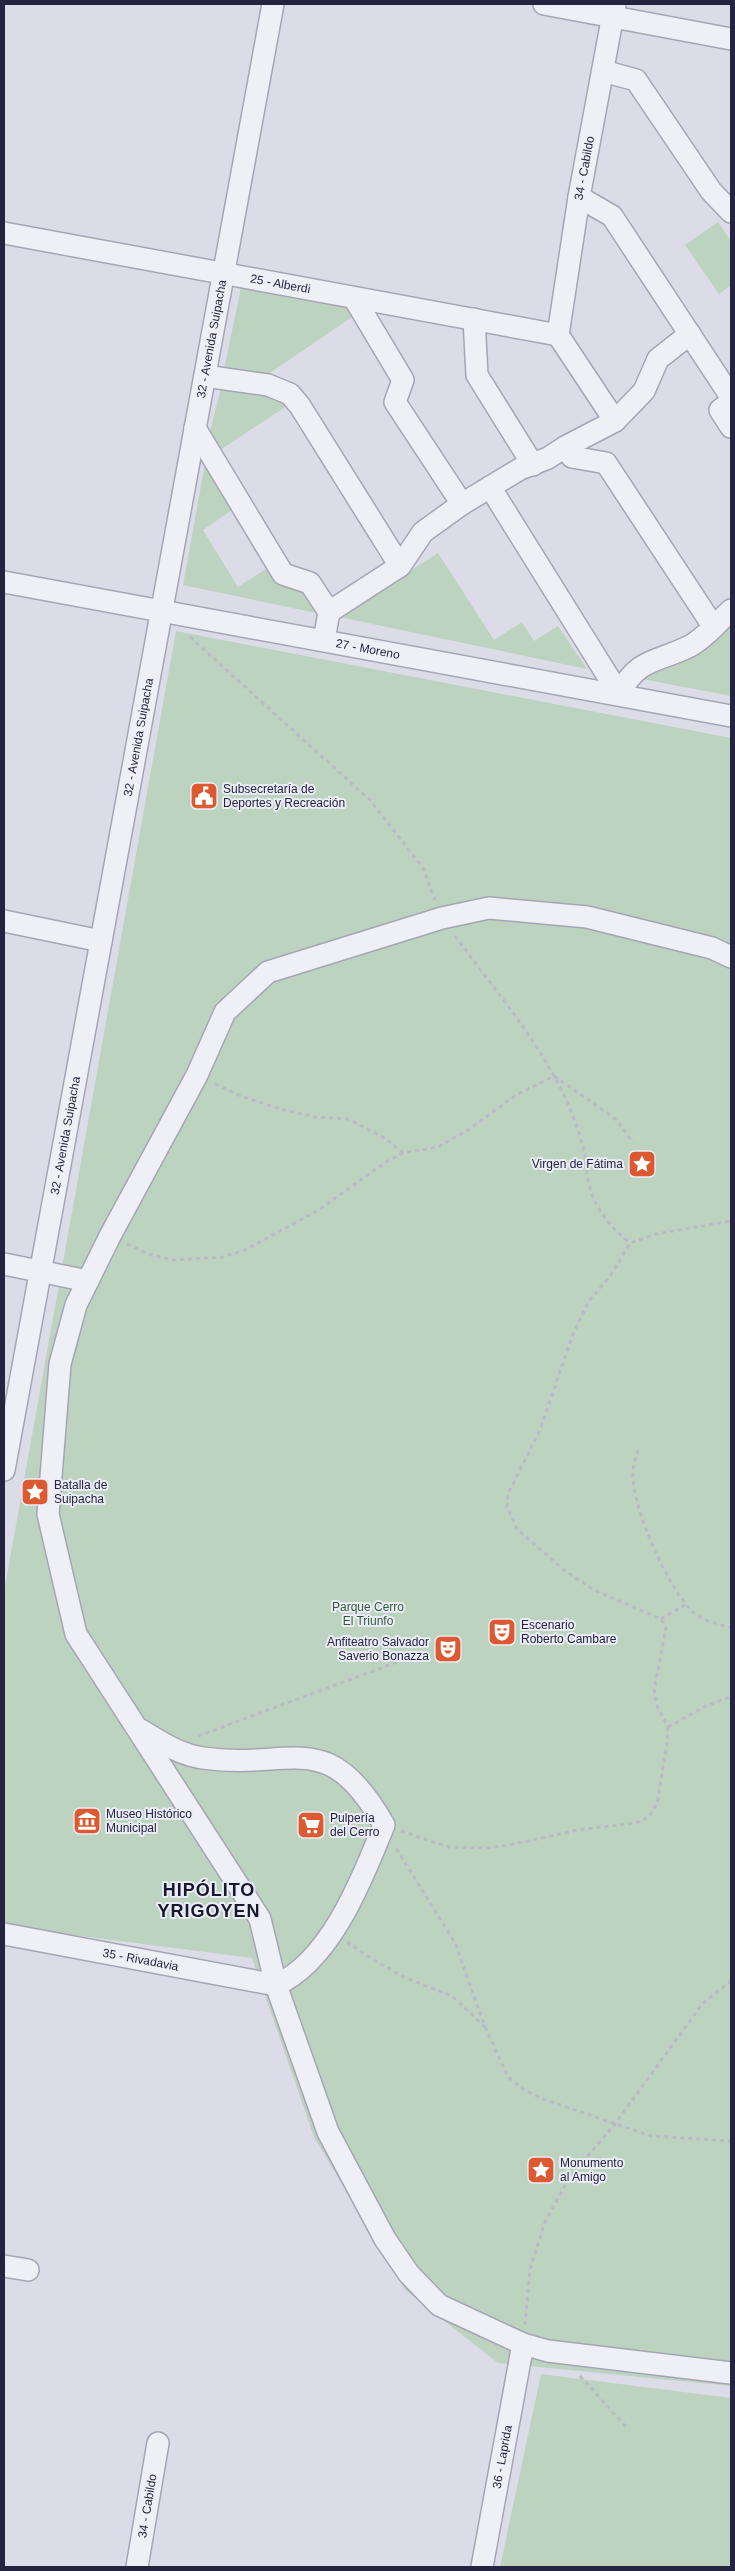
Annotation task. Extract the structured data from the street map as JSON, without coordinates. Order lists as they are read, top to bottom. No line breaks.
{"streets":{"street":["34 - Cabildo","25 - Alberdi","32 - Avenida Suipacha","27 - Moreno","35 - Rivadavia","36 - Laprida"]},"crossings":[["34 - Cabildo","25 - Alberdi"],["25 - Alberdi","32 - Avenida Suipacha"],["32 - Avenida Suipacha","27 - Moreno"]],"districts":["HIPÓLITO YRIGOYEN"],"parks":["Parque Cerro El Triunfo"],"places":{"public building":["Subsecretaría de Deportes y Recreación"],"place":["Virgen de Fátima","Batalla de Suipacha","Monumento al Amigo"],"theatre":["Escenario Roberto Cambare","Anfiteatro Salvador Saverio Bonazza"],"museum":["Museo Histórico Municipal"],"supermarket":["Pulpería del Cerro"]}}
